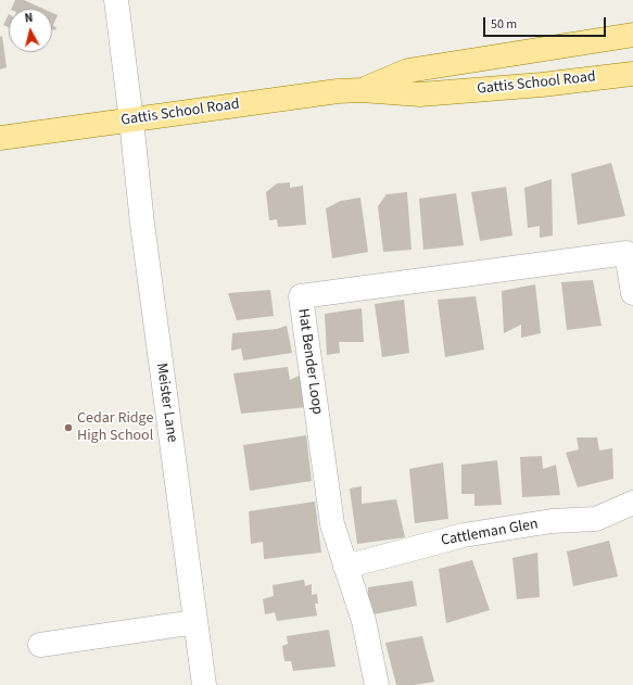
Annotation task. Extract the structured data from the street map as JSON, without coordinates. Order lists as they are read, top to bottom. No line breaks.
{"streets":{"main road":["Gattis School Road"],"street":["Hat Bender Loop","Meister Lane","Cattleman Glen"]},"crossings":[["Gattis School Road","Meister Lane"],["Hat Bender Loop","Cattleman Glen"]],"places":["Cedar Ridge High School"],"scale_bar":"50 m","north":"top"}
